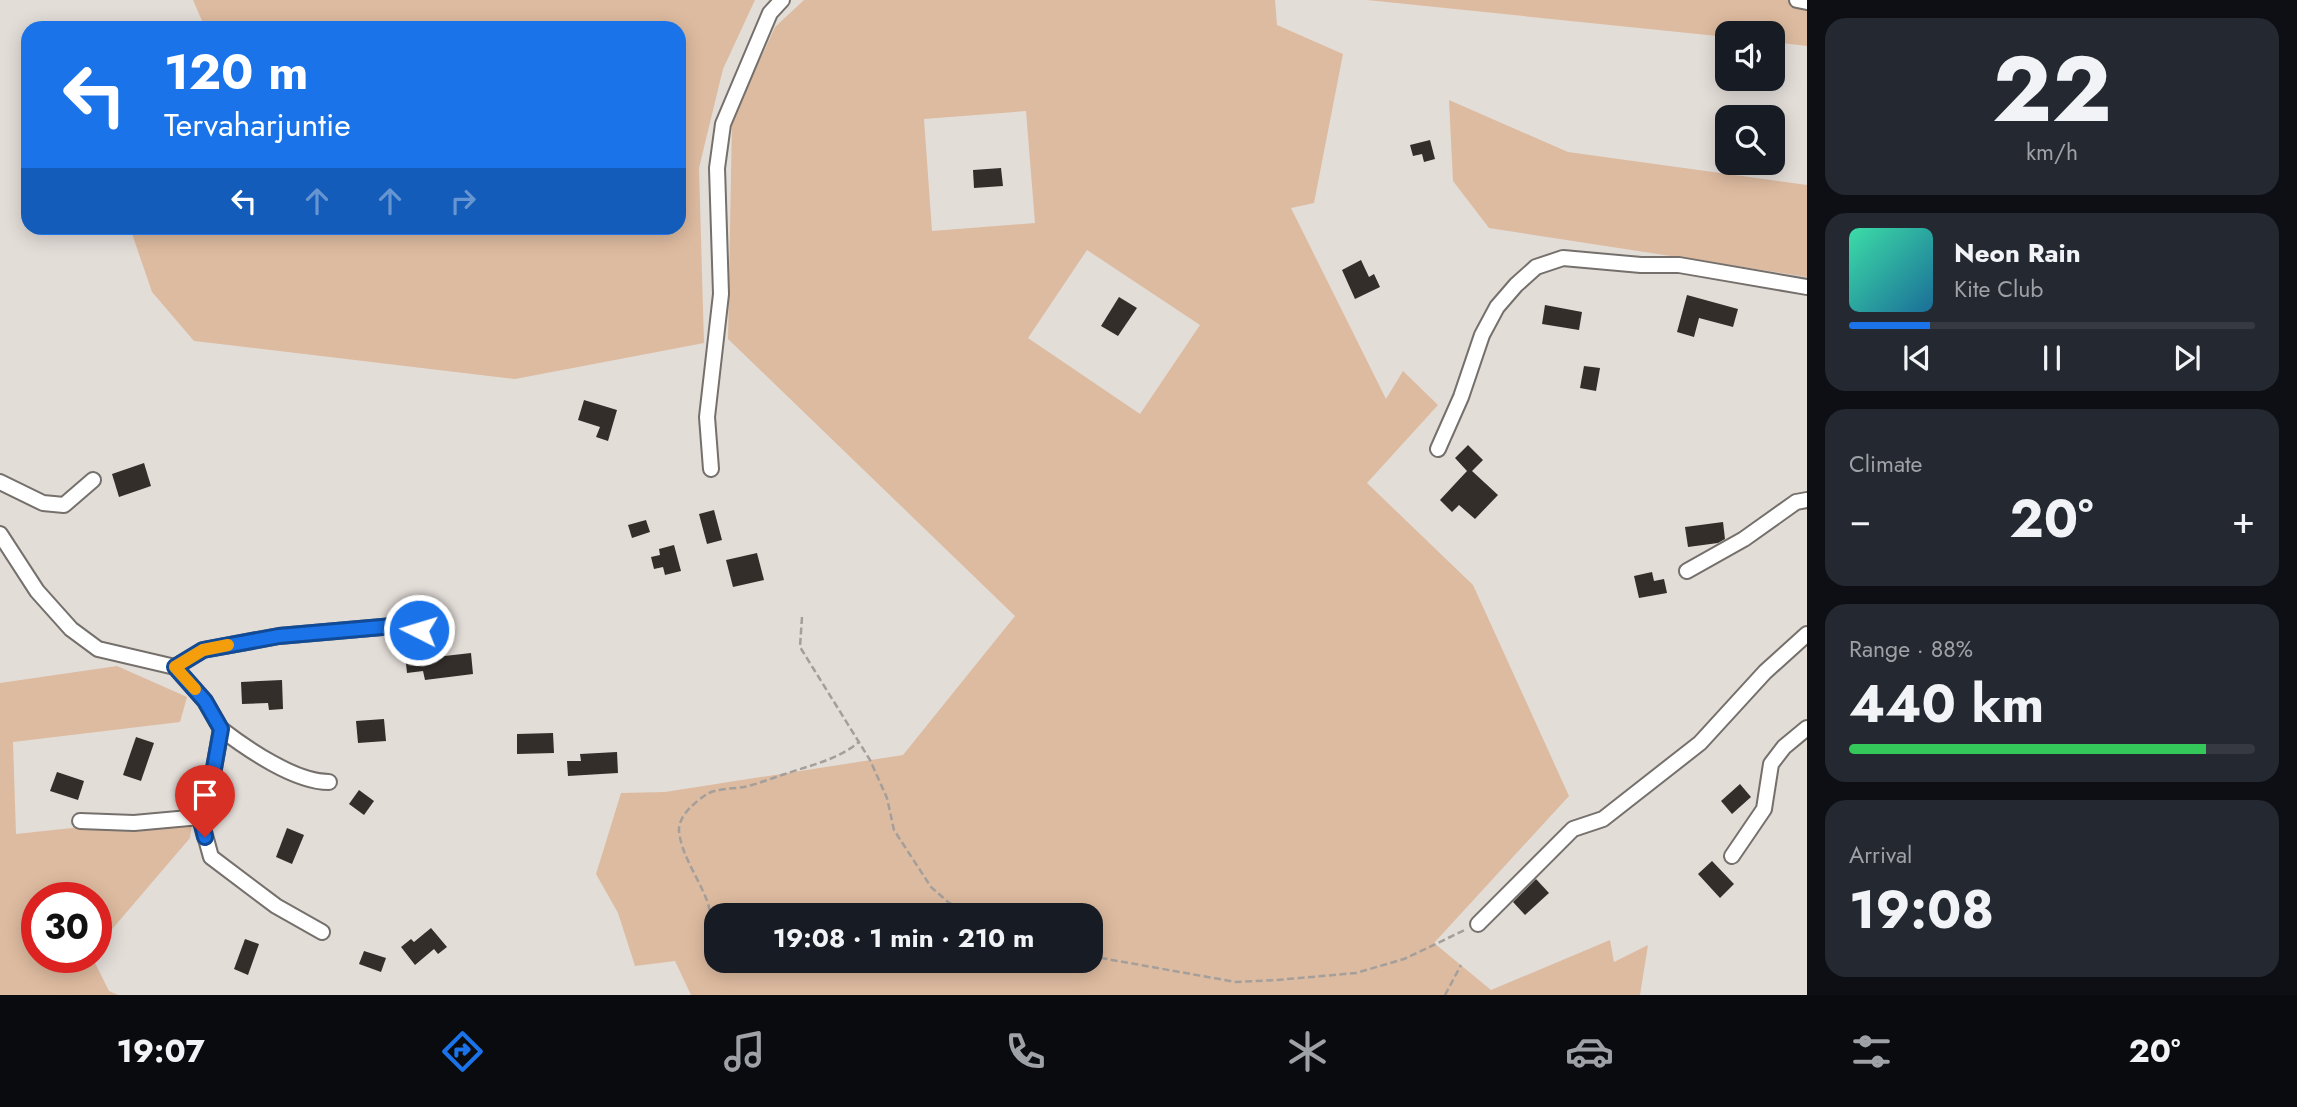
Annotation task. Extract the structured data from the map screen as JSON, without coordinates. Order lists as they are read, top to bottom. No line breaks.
{"page":{"tile":[["22","km/h"],"Climate",["Range · 88%","440 km"],["Arrival","19:08"]],"turn":["120 m","Tervaharjuntie"],"song":["Neon Rain","Kite Club"],"heat":["−","20°","+"],"limit":"30","trip":"19:08 · 1 min · 210 m","tabs":["19:07","20°"]}}
